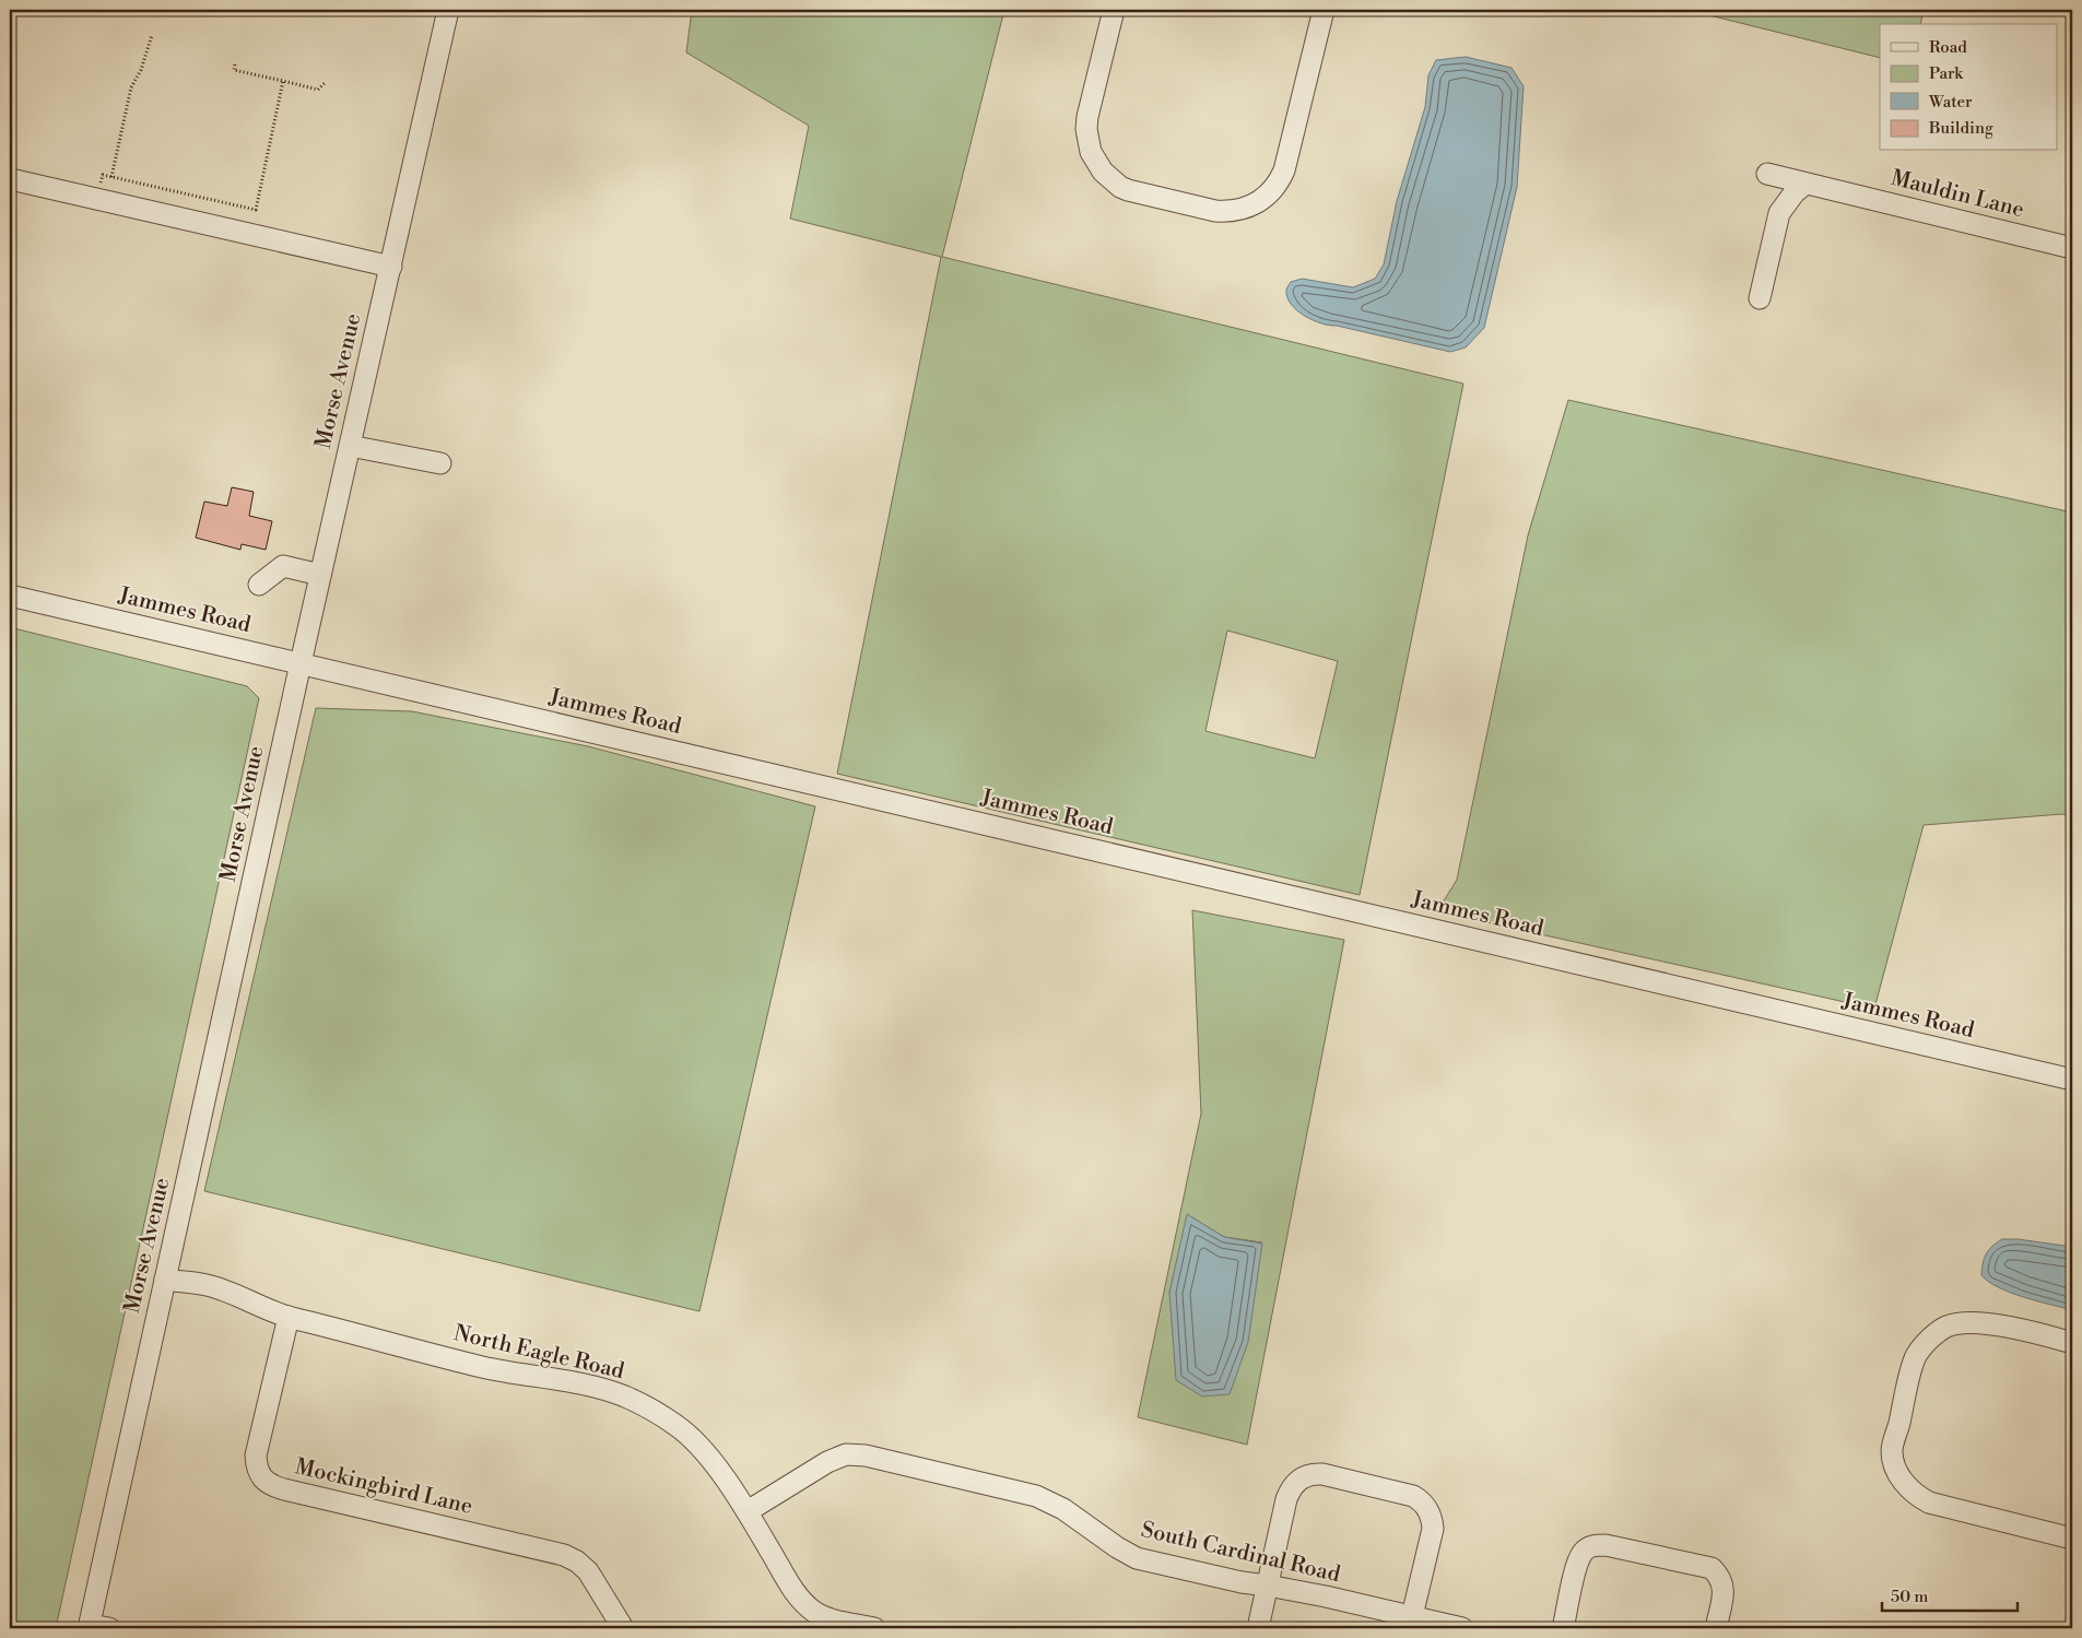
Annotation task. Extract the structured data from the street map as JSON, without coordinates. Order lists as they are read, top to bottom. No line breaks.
{"streets":{"street":["Mauldin Lane","Morse Avenue","Jammes Road","North Eagle Road","Mockingbird Lane","South Cardinal Road"]},"crossings":[["Morse Avenue","Jammes Road"],["Morse Avenue","North Eagle Road"],["North Eagle Road","Mockingbird Lane"],["North Eagle Road","South Cardinal Road"]],"legend":["Road","Park","Water","Building"],"scale_bar":"50 m"}
